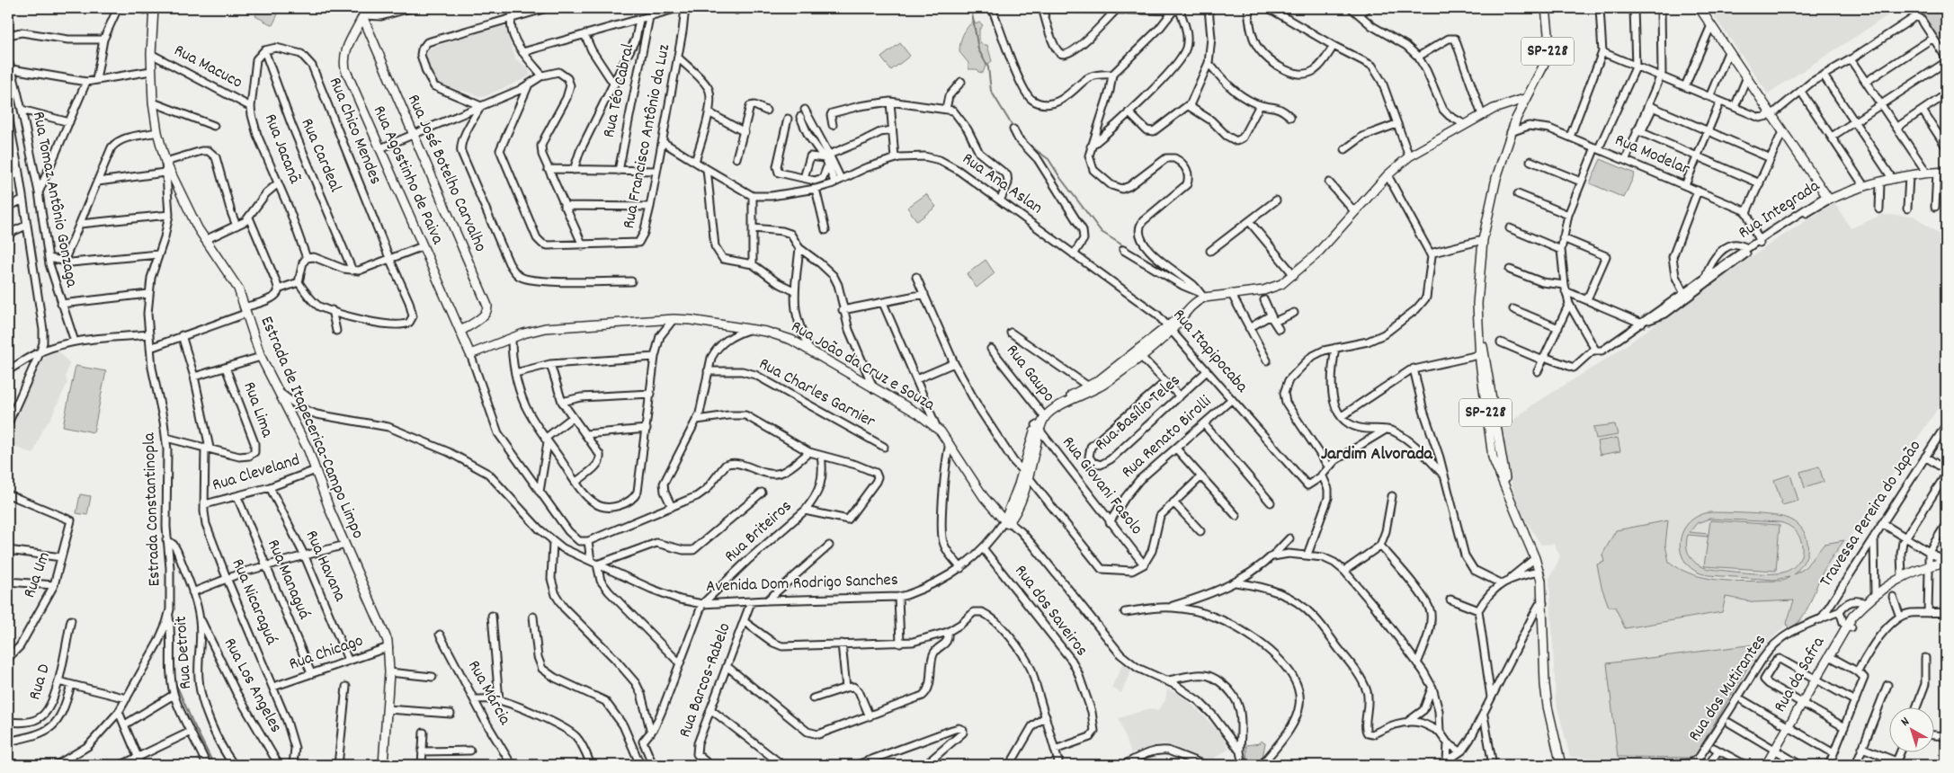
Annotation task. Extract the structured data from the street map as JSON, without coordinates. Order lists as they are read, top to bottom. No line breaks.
{"streets":{"main road":["SP-228","Rua José Botelho Carvalho","Rua Agostinho de Paiva","Rua Integrada","Rua João da Cruz e Souza","Estrada de Itapecerica-Campo Limpo","Avenida Dom Rodrigo Sanches","Rua da Safra"],"street":["Rua Macuco","Rua Téo Cabral","Rua Chico Mendes","Rua Francisco Antônio da Luz","Rua Jacanã","Rua Cardeal","Rua Modelar","Rua Ana Aslan","Rua Tomaz Antônio Gonzaga","Rua Itapipocaba","Rua Gaupo","Rua Charles Garnier","Rua Lima","Rua Basílio Teles","Rua Renato Birolli","Rua Cleveland","Rua Giovani Fasolo","Estrada Constantinopla","Travessa Pereira do Japão","Rua Briteiros","Rua Havana","Rua Um","Rua Managuá","Rua Nicaraguá","Rua dos Saveiros","Rua Detroit","Rua Chicago","Rua Barcos-Rabelo","Rua D","Rua Los Angeles","Rua dos Mutirantes","Rua Márcia"]},"crossings":[["SP-228","Rua Modelar"],["Rua Macuco","Rua Jacanã"],["Rua Macuco","Estrada de Itapecerica-Campo Limpo"],["Rua Chico Mendes","Rua Jacanã"],["Rua Chico Mendes","Rua Cardeal"],["Rua Jacanã","Rua Cardeal"],["Rua José Botelho Carvalho","Rua Agostinho de Paiva"],["Rua Agostinho de Paiva","Rua João da Cruz e Souza"],["Rua Ana Aslan","Rua Itapipocaba"],["Rua Itapipocaba","Rua Basílio Teles"],["Rua Itapipocaba","Rua Renato Birolli"],["Rua João da Cruz e Souza","Avenida Dom Rodrigo Sanches"],["Rua Gaupo","Avenida Dom Rodrigo Sanches"],["Rua Lima","Estrada Constantinopla"],["Rua Lima","Rua Nicaraguá"],["Estrada de Itapecerica-Campo Limpo","Rua Cleveland"],["Estrada de Itapecerica-Campo Limpo","Estrada Constantinopla"],["Estrada de Itapecerica-Campo Limpo","Avenida Dom Rodrigo Sanches"],["Estrada de Itapecerica-Campo Limpo","Rua Chicago"],["Rua Renato Birolli","Rua Giovani Fasolo"],["Rua Cleveland","Rua Havana"],["Rua Cleveland","Rua Managuá"],["Rua Cleveland","Rua Nicaraguá"],["Rua Giovani Fasolo","Avenida Dom Rodrigo Sanches"],["Estrada Constantinopla","Rua Detroit"],["Travessa Pereira do Japão","Rua dos Mutirantes"],["Rua Briteiros","Avenida Dom Rodrigo Sanches"],["Rua Havana","Rua Chicago"],["Rua Managuá","Rua Chicago"],["Avenida Dom Rodrigo Sanches","Rua dos Saveiros"],["Avenida Dom Rodrigo Sanches","Rua Barcos-Rabelo"],["Rua Nicaraguá","Rua Chicago"],["Rua Detroit","Rua Los Angeles"],["Rua da Safra","Rua dos Mutirantes"]],"districts":["Jardim Alvorada"],"north":"top left"}
